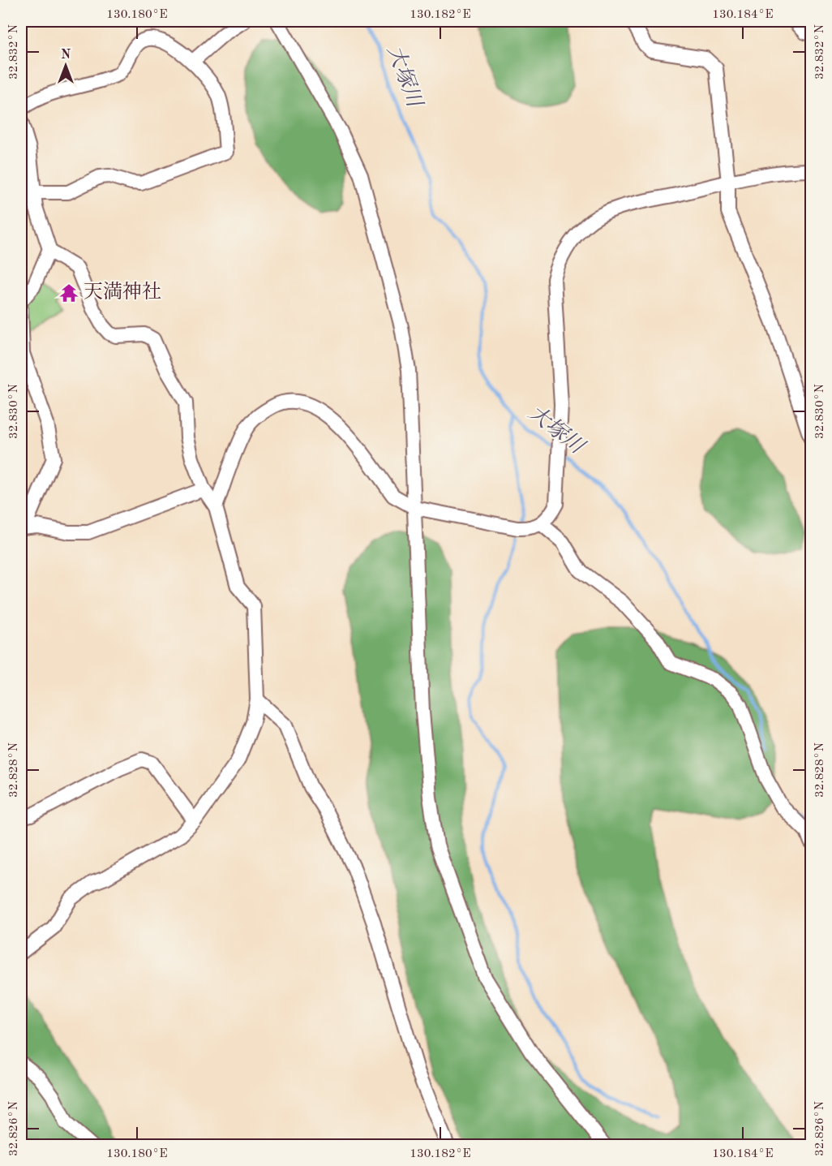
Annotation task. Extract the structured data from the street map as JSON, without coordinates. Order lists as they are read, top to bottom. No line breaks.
{"water":["大塚川"],"places":{"temple":["天満神社"]},"north":"top","coordinates":["130.180°E","130.182°E","130.184°E","32.832°N","32.830°N","32.828°N","32.826°N"]}
